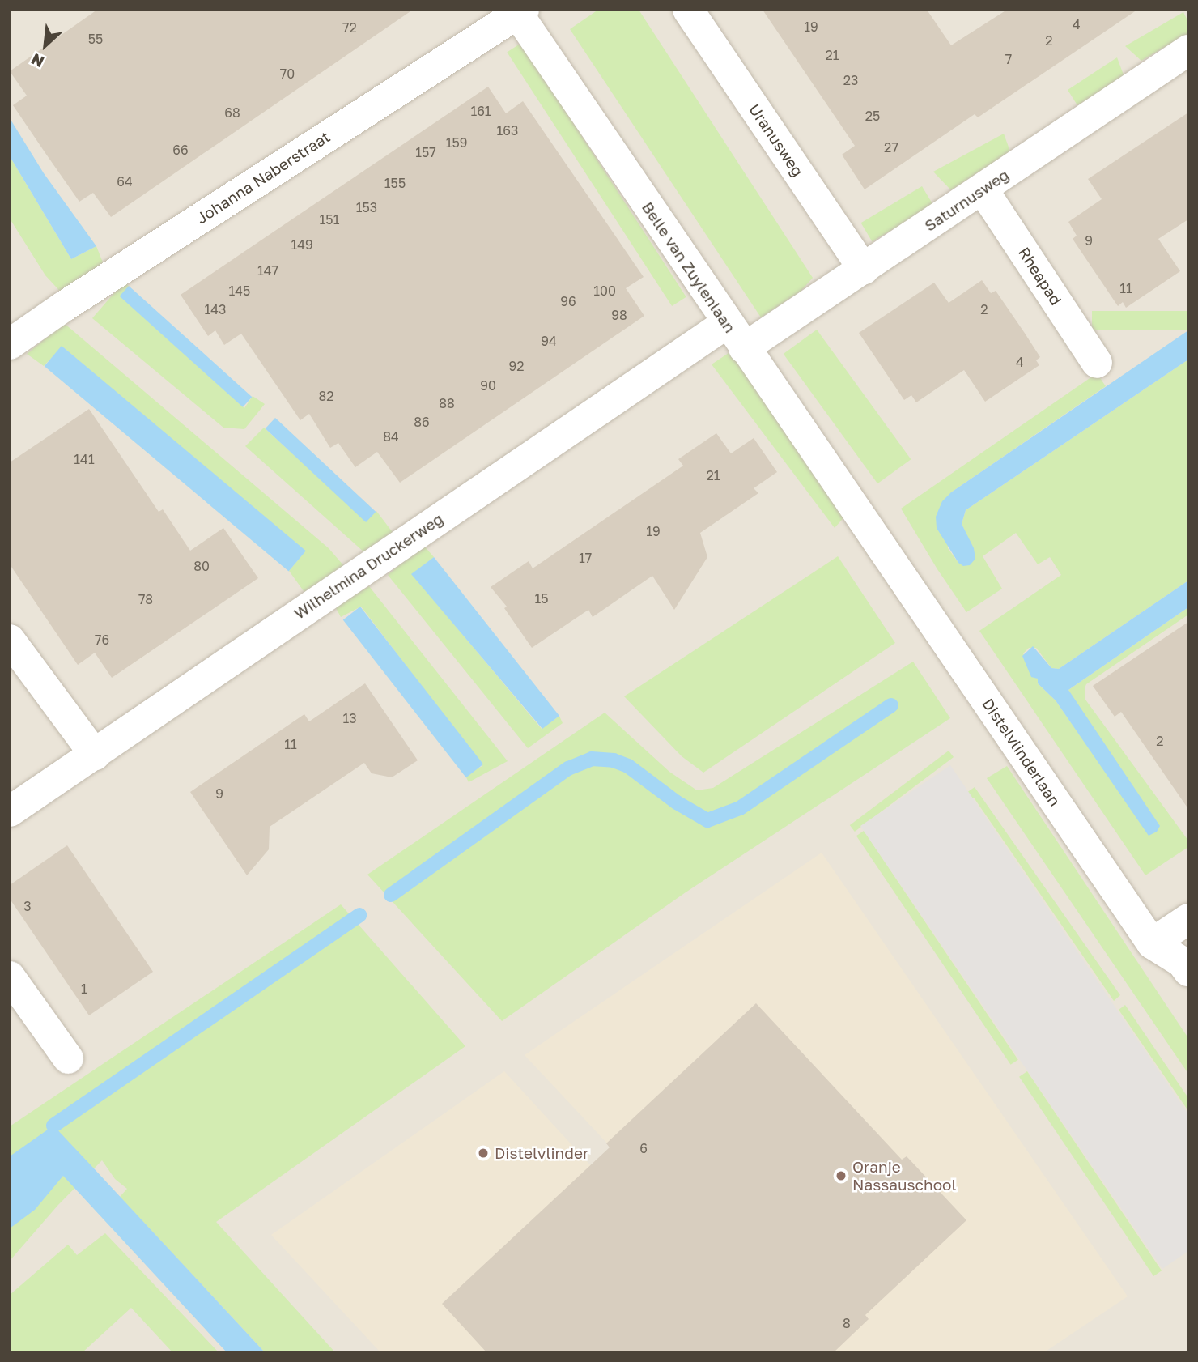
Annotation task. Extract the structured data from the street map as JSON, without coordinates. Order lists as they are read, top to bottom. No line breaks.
{"streets":{"street":["Uranusweg","Johanna Naberstraat","Saturnusweg","Belle van Zuylenlaan","Rheapad","Wilhelmina Druckerweg","Distelvlinderlaan"]},"crossings":[["Uranusweg","Saturnusweg"],["Johanna Naberstraat","Belle van Zuylenlaan"],["Saturnusweg","Belle van Zuylenlaan"],["Saturnusweg","Rheapad"],["Belle van Zuylenlaan","Wilhelmina Druckerweg"],["Belle van Zuylenlaan","Distelvlinderlaan"]],"places":["Distelvlinder","Oranje Nassauschool"],"house_numbers":["4","19","72","55","2","21","7","70","23","161","68","25","163","159","27","66","157","64","155","153","151","9","149","147","11","145","100","96","143","2","98","94","4","92","90","82","88","86","84","141","21","19","17","80","15","78","76","13","2","11","9","3","1","6","8"],"north":"bottom left"}
